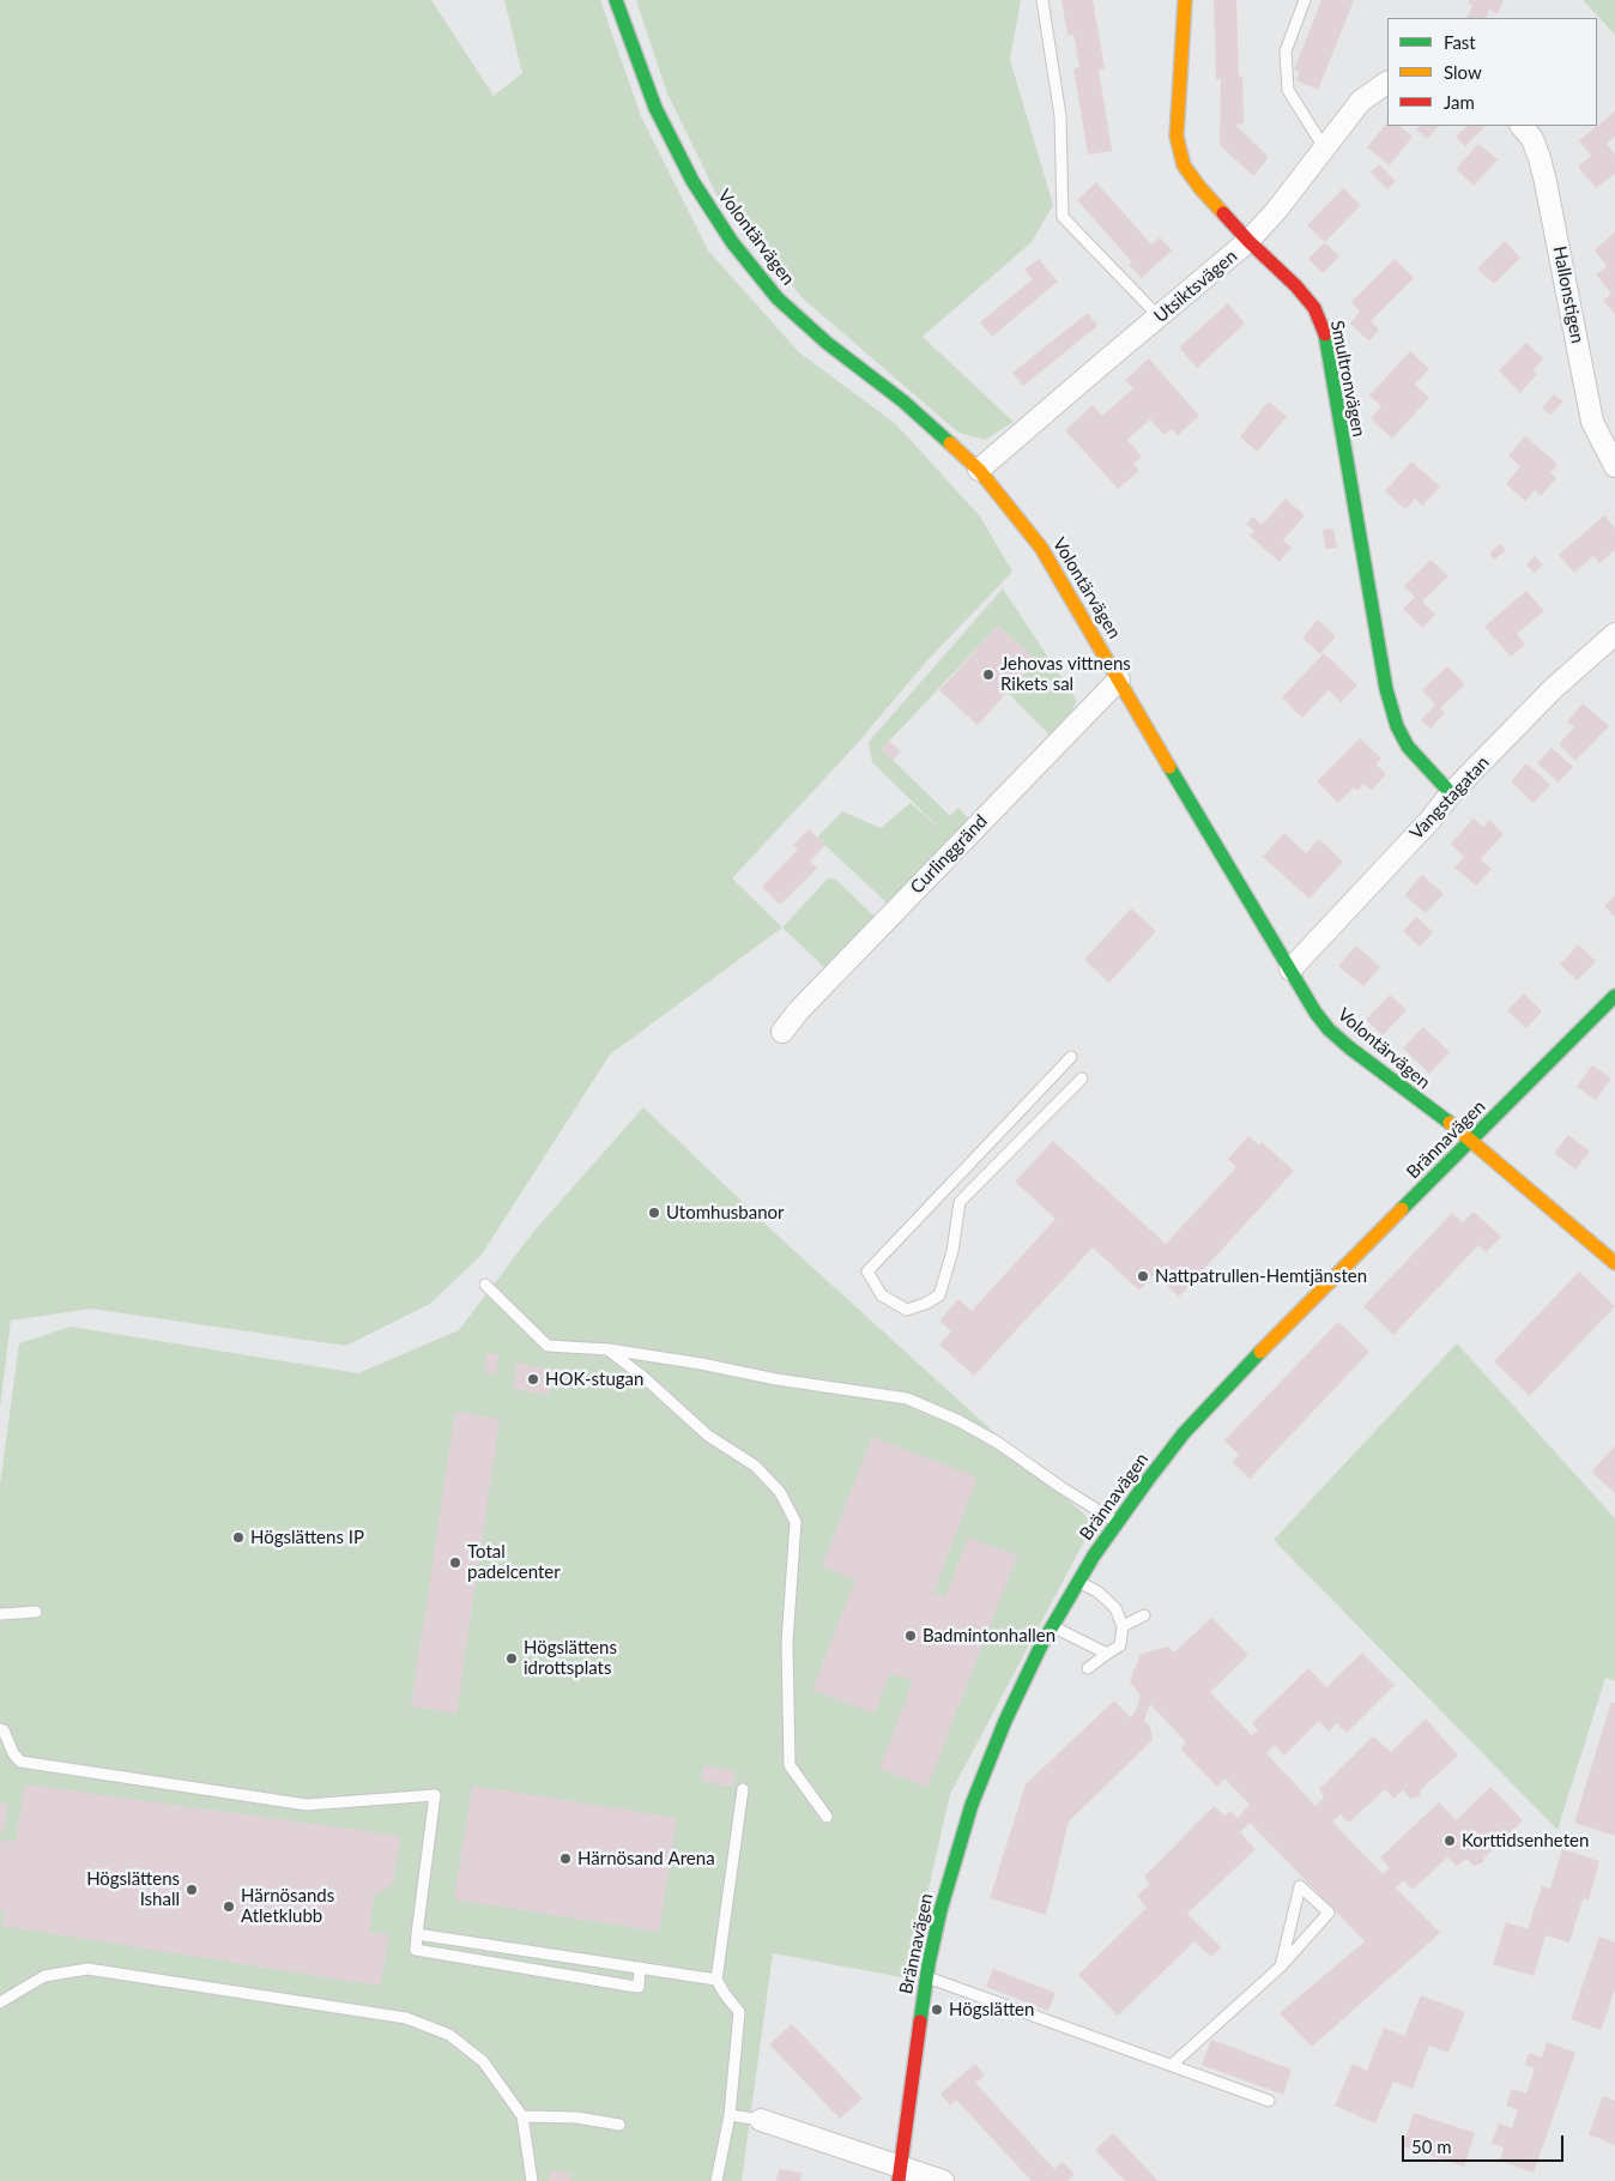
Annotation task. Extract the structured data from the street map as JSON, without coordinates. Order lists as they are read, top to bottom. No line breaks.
{"streets":{"street":["Volontärvägen","Utsiktsvägen","Hallonstigen","Smultronvägen","Vangstagatan","Curlinggränd","Brännavägen"]},"crossings":[["Volontärvägen","Utsiktsvägen"],["Volontärvägen","Vangstagatan"],["Volontärvägen","Curlinggränd"],["Volontärvägen","Brännavägen"],["Utsiktsvägen","Smultronvägen"],["Smultronvägen","Vangstagatan"]],"places":["Jehovas vittnens Rikets sal","Utomhusbanor","Nattpatrullen-Hemtjänsten","HOK-stugan","Högslättens IP","Total padelcenter","Badmintonhallen","Högslättens idrottsplats","Korttidsenheten","Härnösand Arena","Högslättens Ishall","Härnösands Atletklubb","Högslätten"],"legend":["Fast","Slow","Jam"],"scale_bar":"50 m"}
